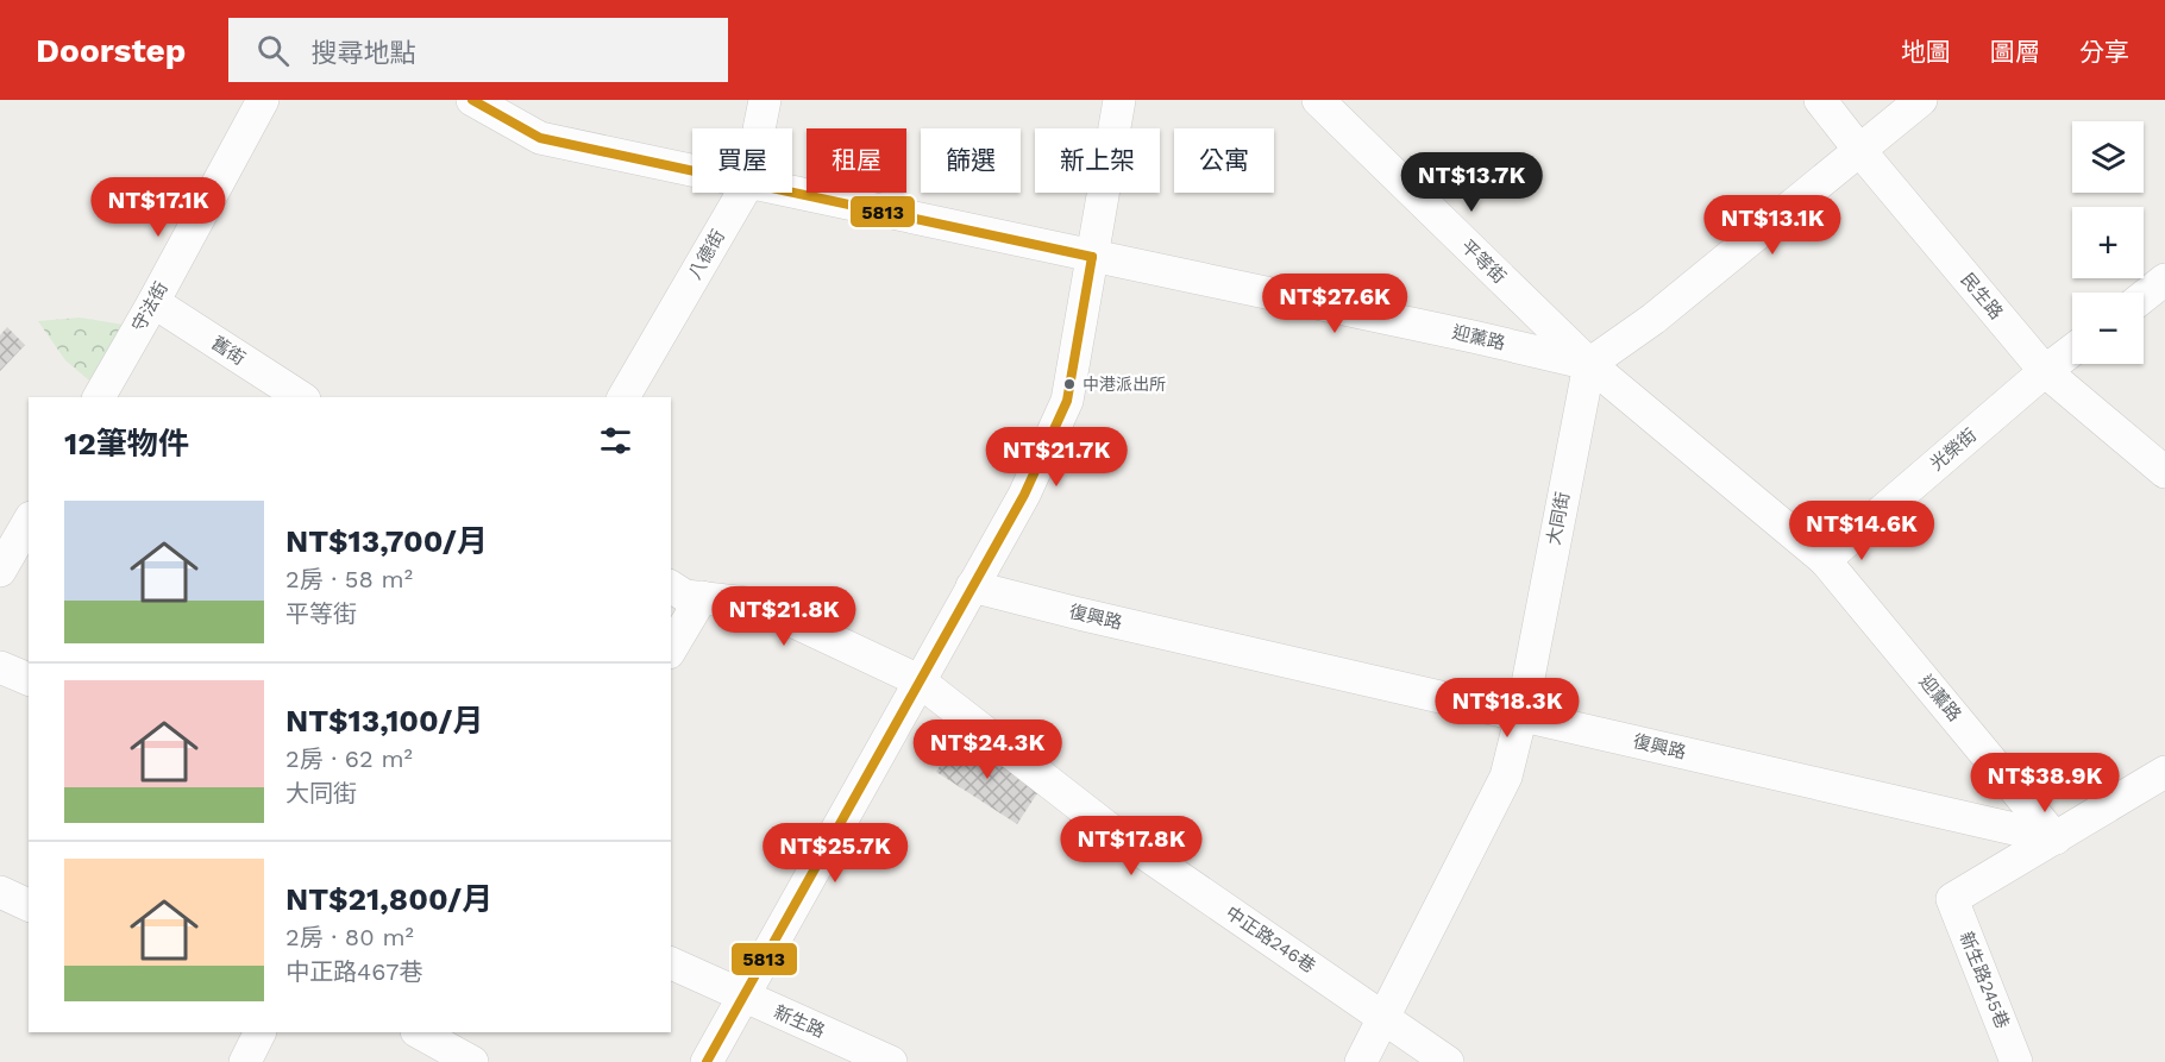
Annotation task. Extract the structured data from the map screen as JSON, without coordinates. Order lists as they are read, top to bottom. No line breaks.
{"streets":{"street":["八德街","平等街","民生路","守法街","迎薰路","舊街","光榮街","大同街","復興路","中正路246巷","新生路245巷","新生路"]},"crossings":[["平等街","迎薰路"],["平等街","大同街"],["民生路","光榮街"],["守法街","舊街"],["迎薰路","光榮街"],["迎薰路","大同街"],["迎薰路","復興路"],["迎薰路","新生路245巷"],["大同街","復興路"],["大同街","中正路246巷"],["復興路","新生路245巷"]],"places":["中港派出所"],"lines":["transit line 5813"],"page":{"header":"Doorstep","search":"搜尋地點","nav":["地圖","圖層","分享"],"map_buttons":["+","−"],"chip":["買屋","租屋","篩選","新上架","公寓"],"price":["NT$13.7K","NT$17.1K","NT$13.1K","NT$27.6K","NT$21.7K","NT$14.6K","NT$21.8K","NT$18.3K","NT$24.3K","NT$38.9K","NT$17.8K","NT$25.7K"],"heading":"12筆物件","list":[{"name":"NT$13,700/月","note":"2房 · 58 m² · 平等街"},{"name":"NT$13,100/月","note":"2房 · 62 m² · 大同街"},{"name":"NT$21,800/月","note":"2房 · 80 m² · 中正路467巷"}]}}
